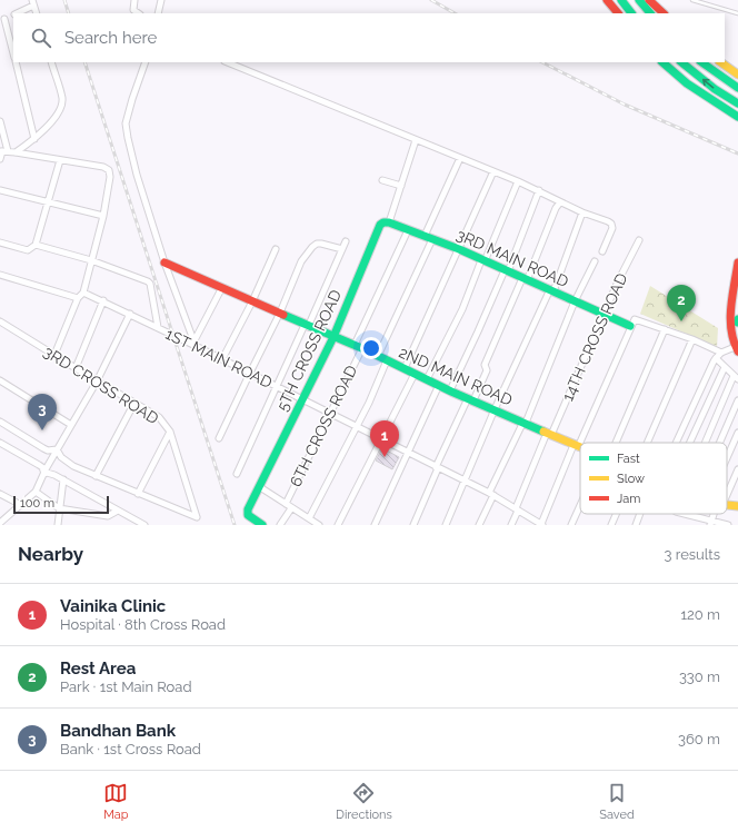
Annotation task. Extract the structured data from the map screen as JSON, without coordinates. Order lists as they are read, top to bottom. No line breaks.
{"streets":{"main road":["3RD MAIN ROAD","5TH CROSS ROAD","2ND MAIN ROAD"],"street":["14TH CROSS ROAD","1ST MAIN ROAD","3RD CROSS ROAD","6TH CROSS ROAD"]},"crossings":[["3RD MAIN ROAD","14TH CROSS ROAD"],["3RD MAIN ROAD","5TH CROSS ROAD"],["3RD MAIN ROAD","6TH CROSS ROAD"],["14TH CROSS ROAD","1ST MAIN ROAD"],["14TH CROSS ROAD","2ND MAIN ROAD"],["5TH CROSS ROAD","1ST MAIN ROAD"],["5TH CROSS ROAD","2ND MAIN ROAD"],["1ST MAIN ROAD","6TH CROSS ROAD"],["2ND MAIN ROAD","6TH CROSS ROAD"]],"legend":["Fast","Slow","Jam"],"scale_bar":"100 m","page":{"search":"Search here","pins":["2","3","1"],"scale":"100 m","heading":["Nearby","3 results"],"list":[{"mark":"1","name":"Vainika Clinic","note":"Hospital · 8th Cross Road","value":"120 m"},{"mark":"2","name":"Rest Area","note":"Park · 1st Main Road","value":"330 m"},{"mark":"3","name":"Bandhan Bank","note":"Bank · 1st Cross Road","value":"360 m"}],"nav":["Map","Directions","Saved"]}}
